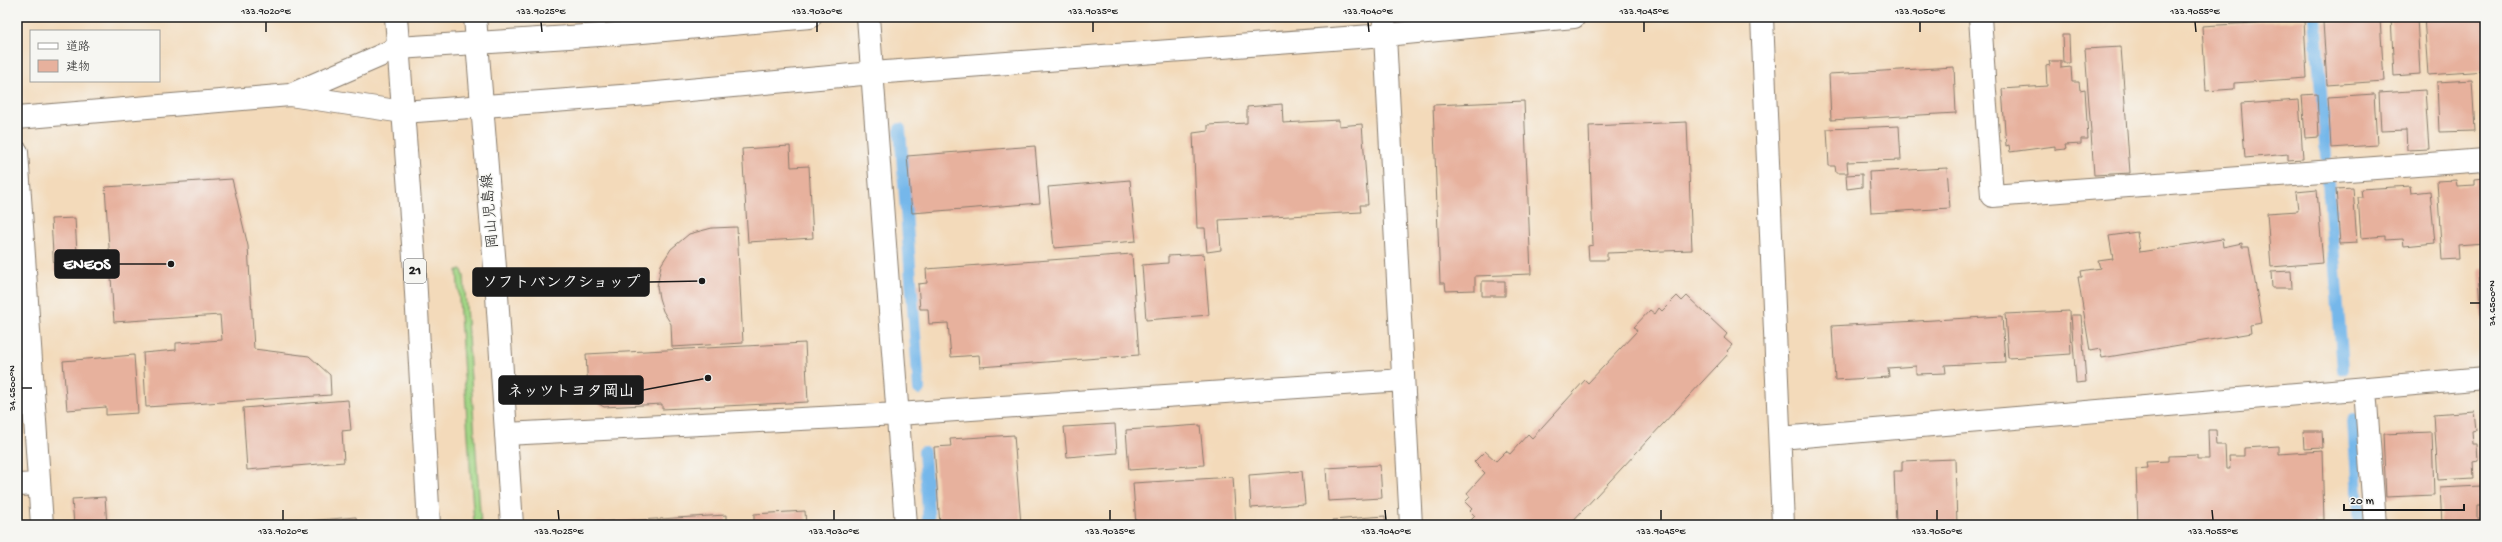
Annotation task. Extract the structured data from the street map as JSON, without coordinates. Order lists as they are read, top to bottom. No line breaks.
{"streets":{"street":["岡山児島線","21"]},"places":["ENEOS","ソフトバンクショップ","ネッツトヨタ岡山"],"legend":["道路","建物"],"scale_bar":"20 m","coordinates":["133.9020°E","133.9025°E","133.9030°E","133.9035°E","133.9040°E","133.9045°E","133.9050°E","133.9055°E","34.6500°N"]}
